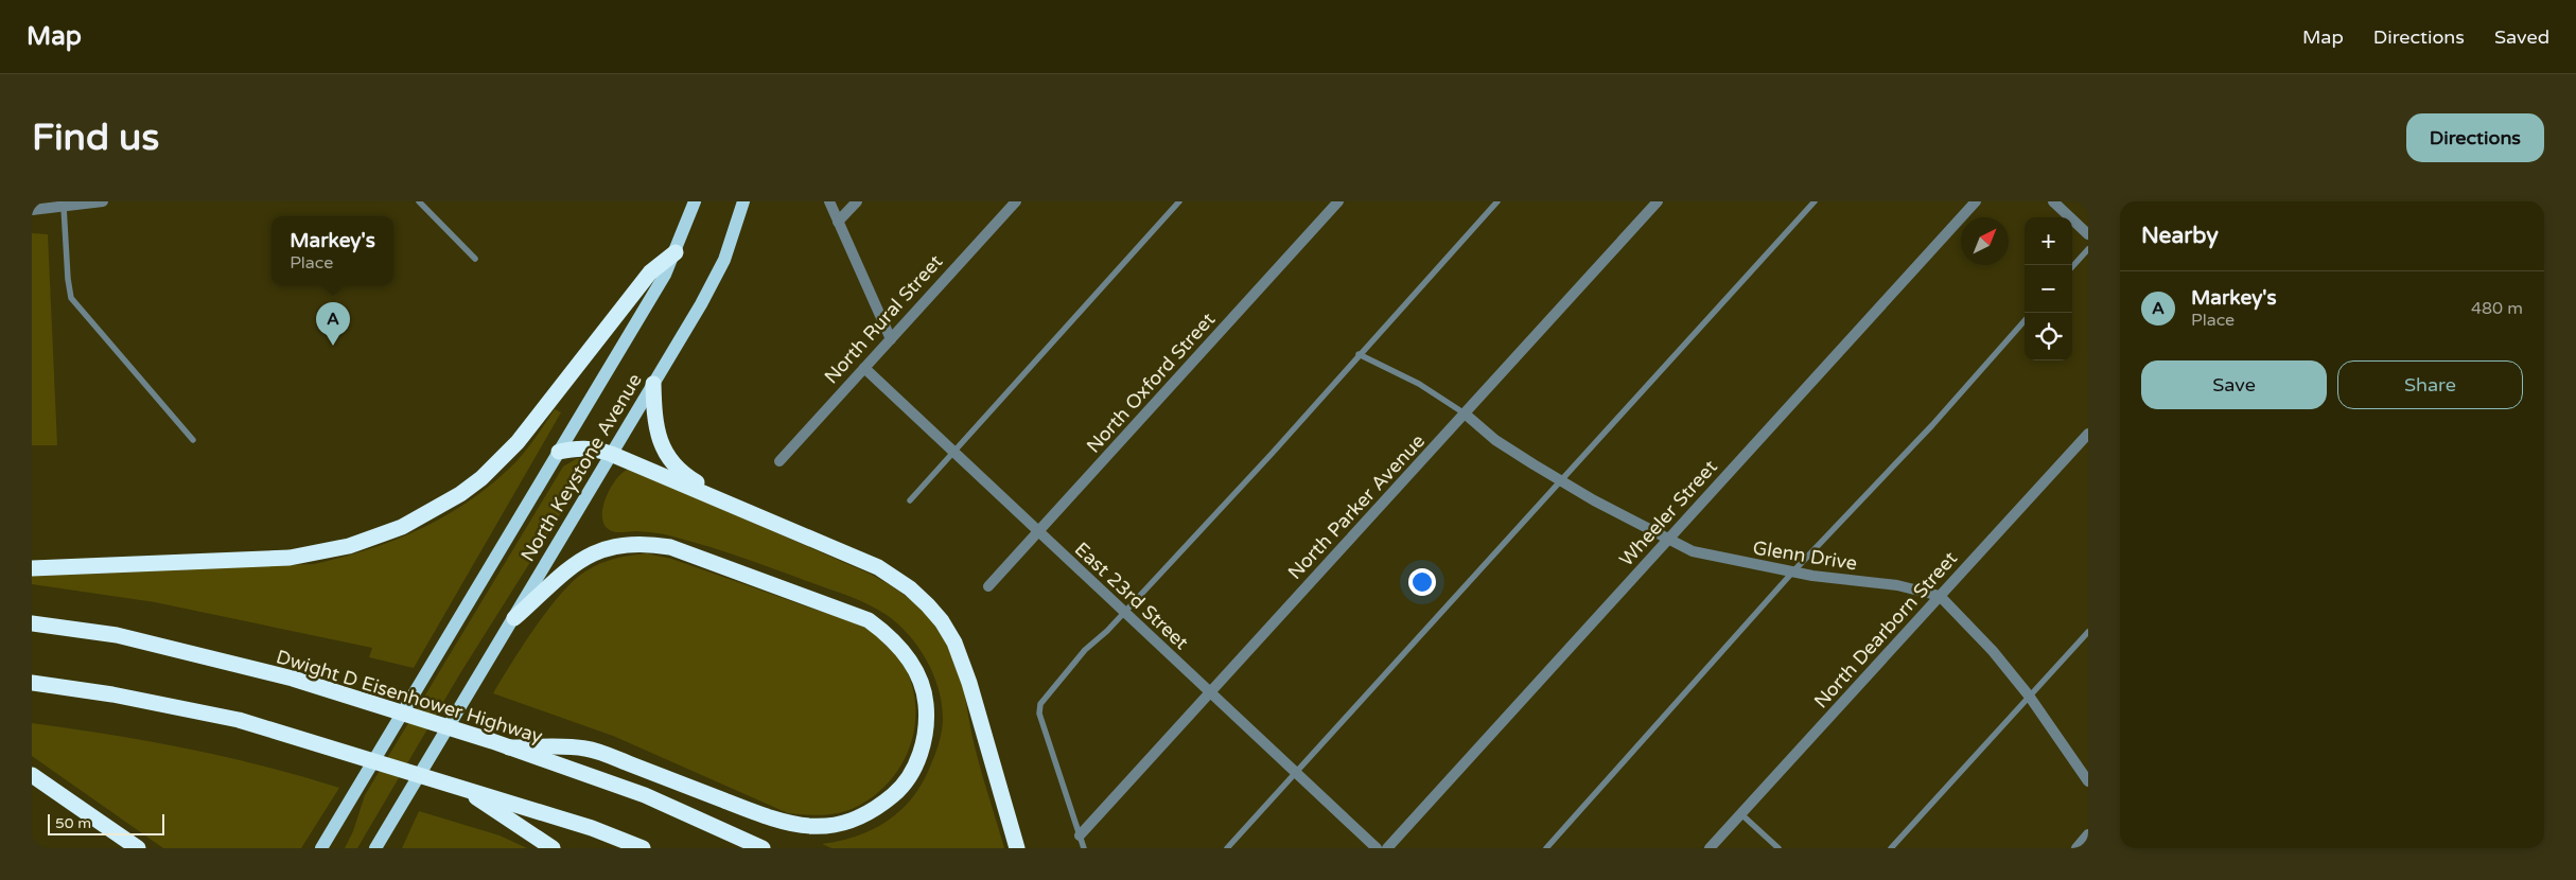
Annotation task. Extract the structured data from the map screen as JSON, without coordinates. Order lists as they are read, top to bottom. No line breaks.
{"streets":{"highway":["Dwight D Eisenhower Highway"],"main road":["North Keystone Avenue"],"street":["North Rural Street","North Oxford Street","North Parker Avenue","Wheeler Street","Glenn Drive","East 23rd Street","North Dearborn Street"]},"crossings":[["North Rural Street","East 23rd Street"],["North Oxford Street","East 23rd Street"],["North Parker Avenue","Glenn Drive"],["North Parker Avenue","East 23rd Street"],["Wheeler Street","Glenn Drive"],["Glenn Drive","North Dearborn Street"]],"scale_bar":"50 m","north":"top right","page":{"header":"Map","nav":["Map","Directions","Saved"],"buttons":["Directions",["Save","Share"]],"title":"Find us","heading":"Nearby","popup":["Markey's","Place"],"map_buttons":["+","−"],"list":[{"mark":"A","name":"Markey's","note":"Place","value":"480 m"}],"pins":"A","scale":"50 m"}}
